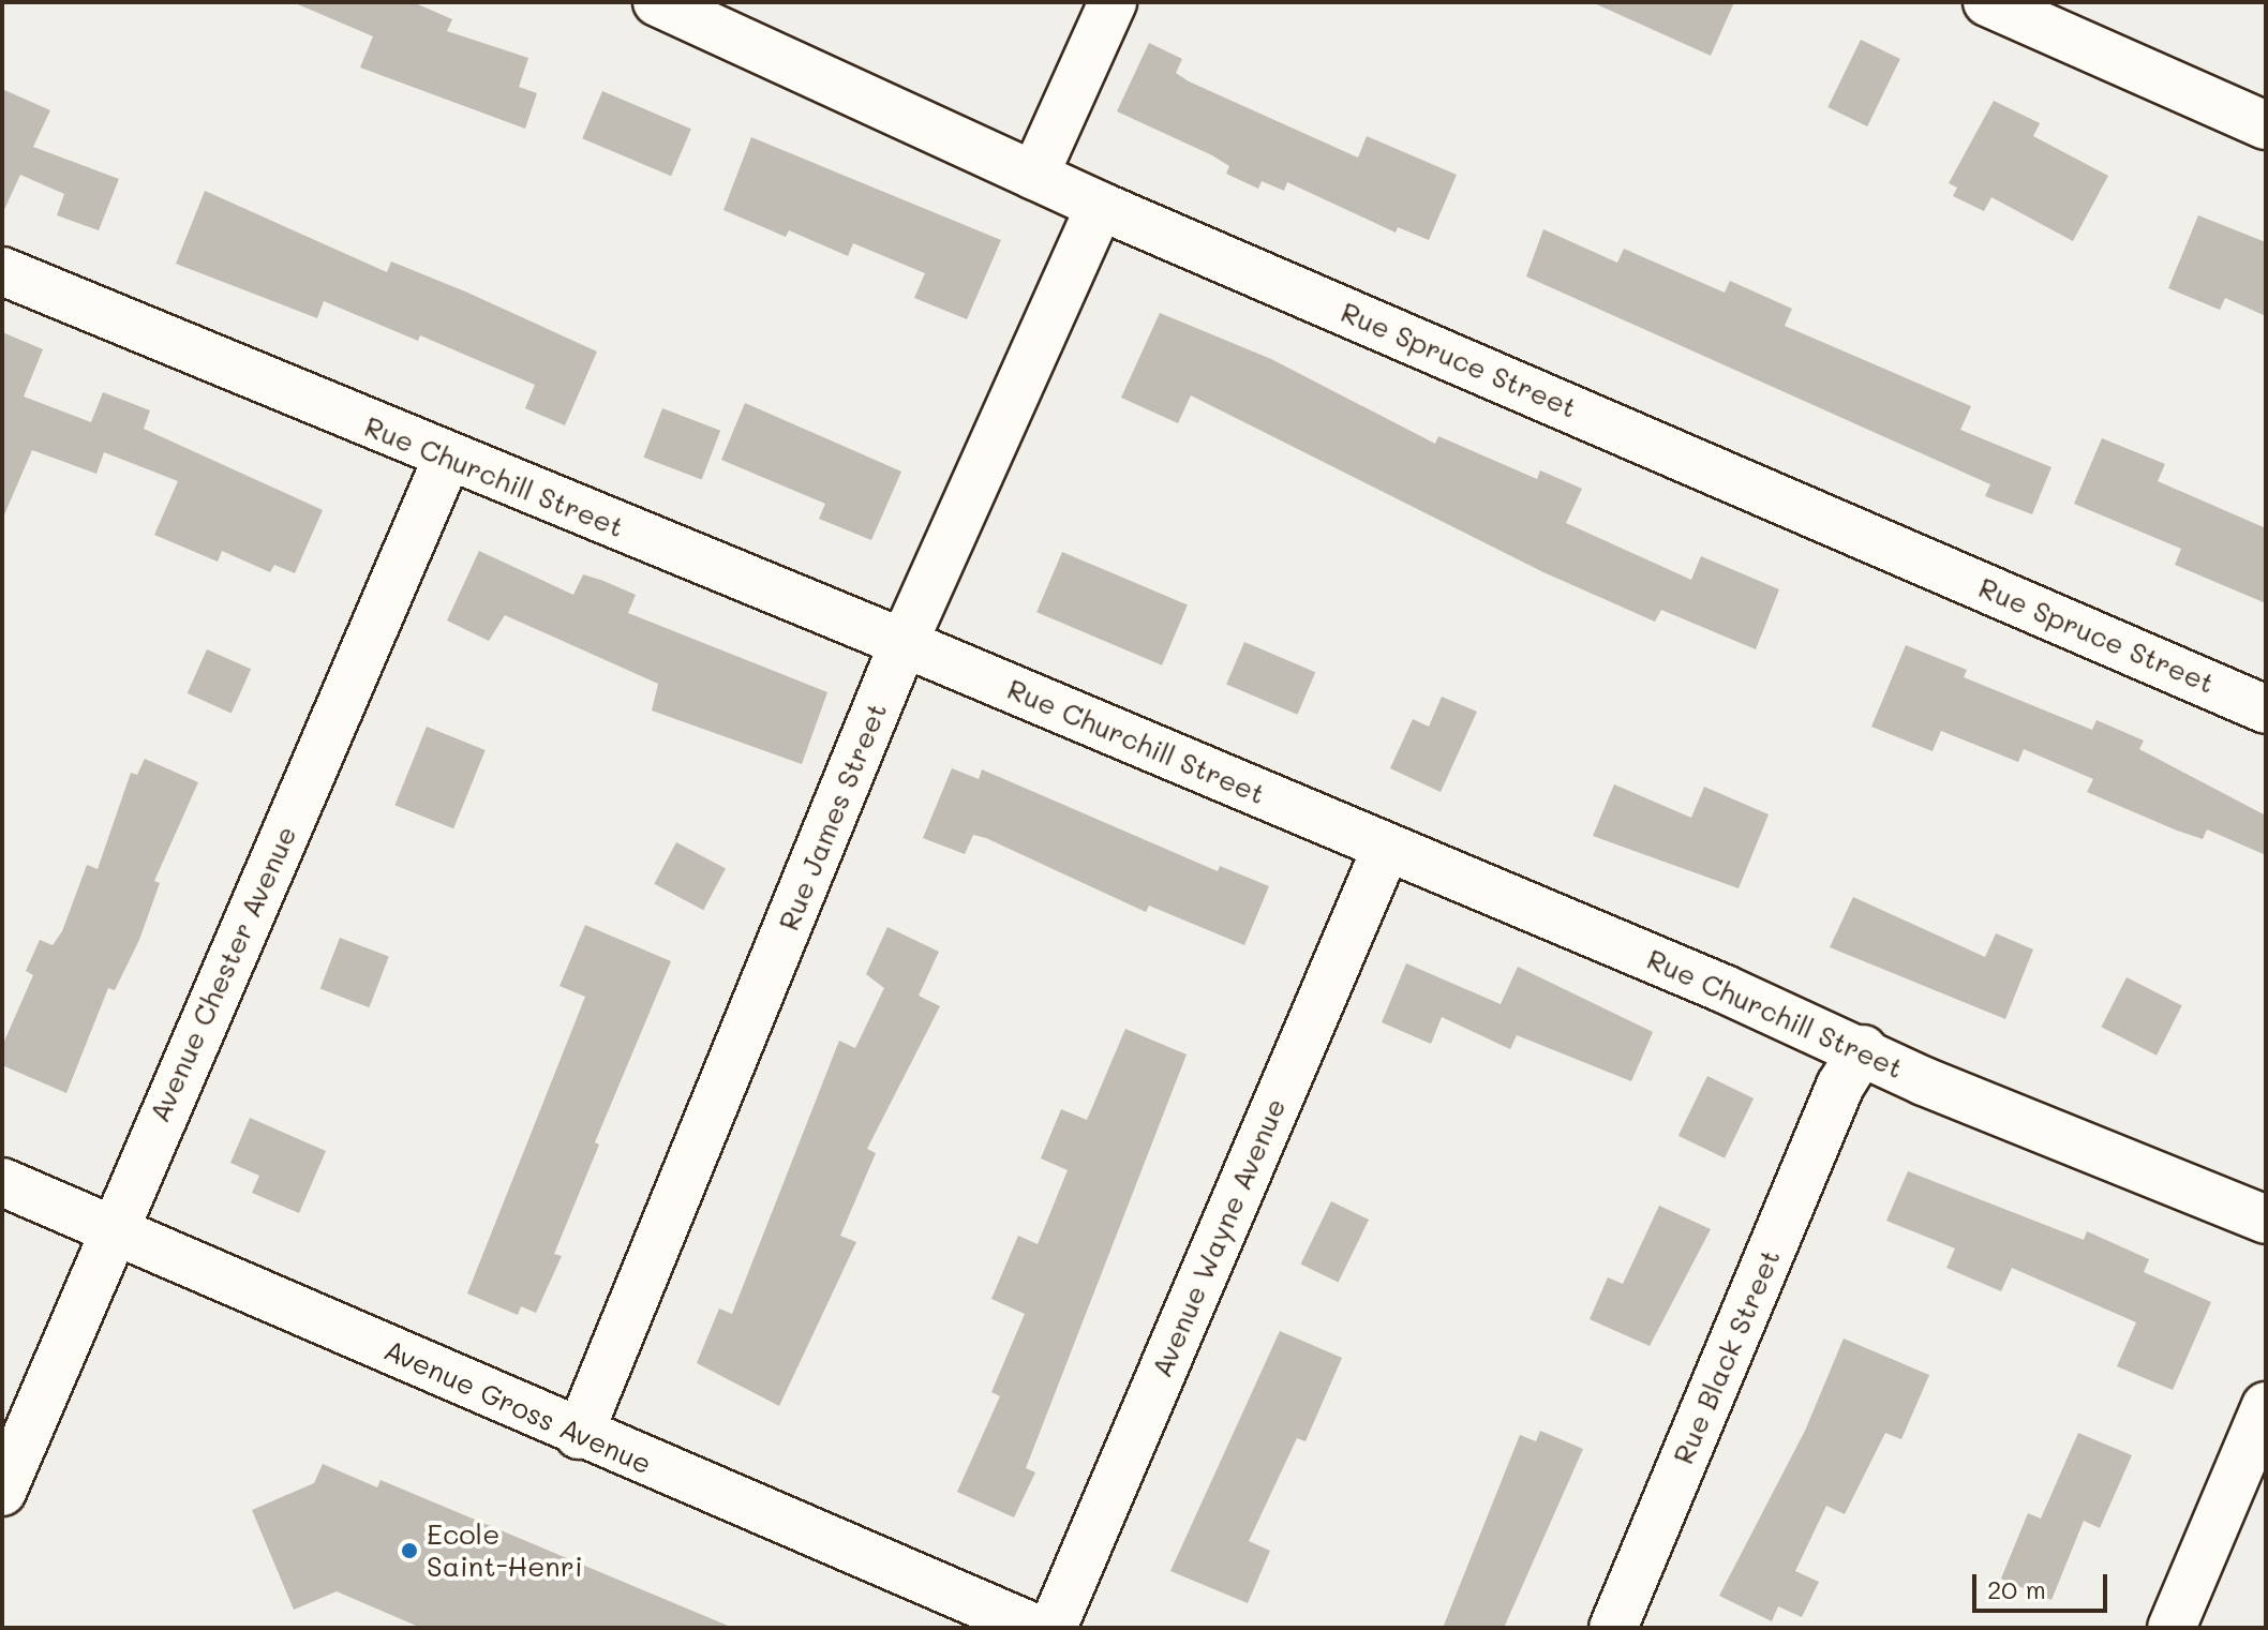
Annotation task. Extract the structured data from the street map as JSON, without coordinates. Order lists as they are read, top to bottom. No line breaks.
{"streets":{"street":["Rue Spruce Street","Rue Churchill Street","Rue James Street","Avenue Chester Avenue","Avenue Wayne Avenue","Rue Black Street","Avenue Gross Avenue"]},"crossings":[["Rue Spruce Street","Rue James Street"],["Rue Churchill Street","Rue James Street"],["Rue Churchill Street","Avenue Chester Avenue"],["Rue Churchill Street","Avenue Wayne Avenue"],["Rue Churchill Street","Rue Black Street"],["Rue James Street","Avenue Gross Avenue"],["Avenue Chester Avenue","Avenue Gross Avenue"]],"places":["Ecole Saint-Henri"],"scale_bar":"20 m"}
